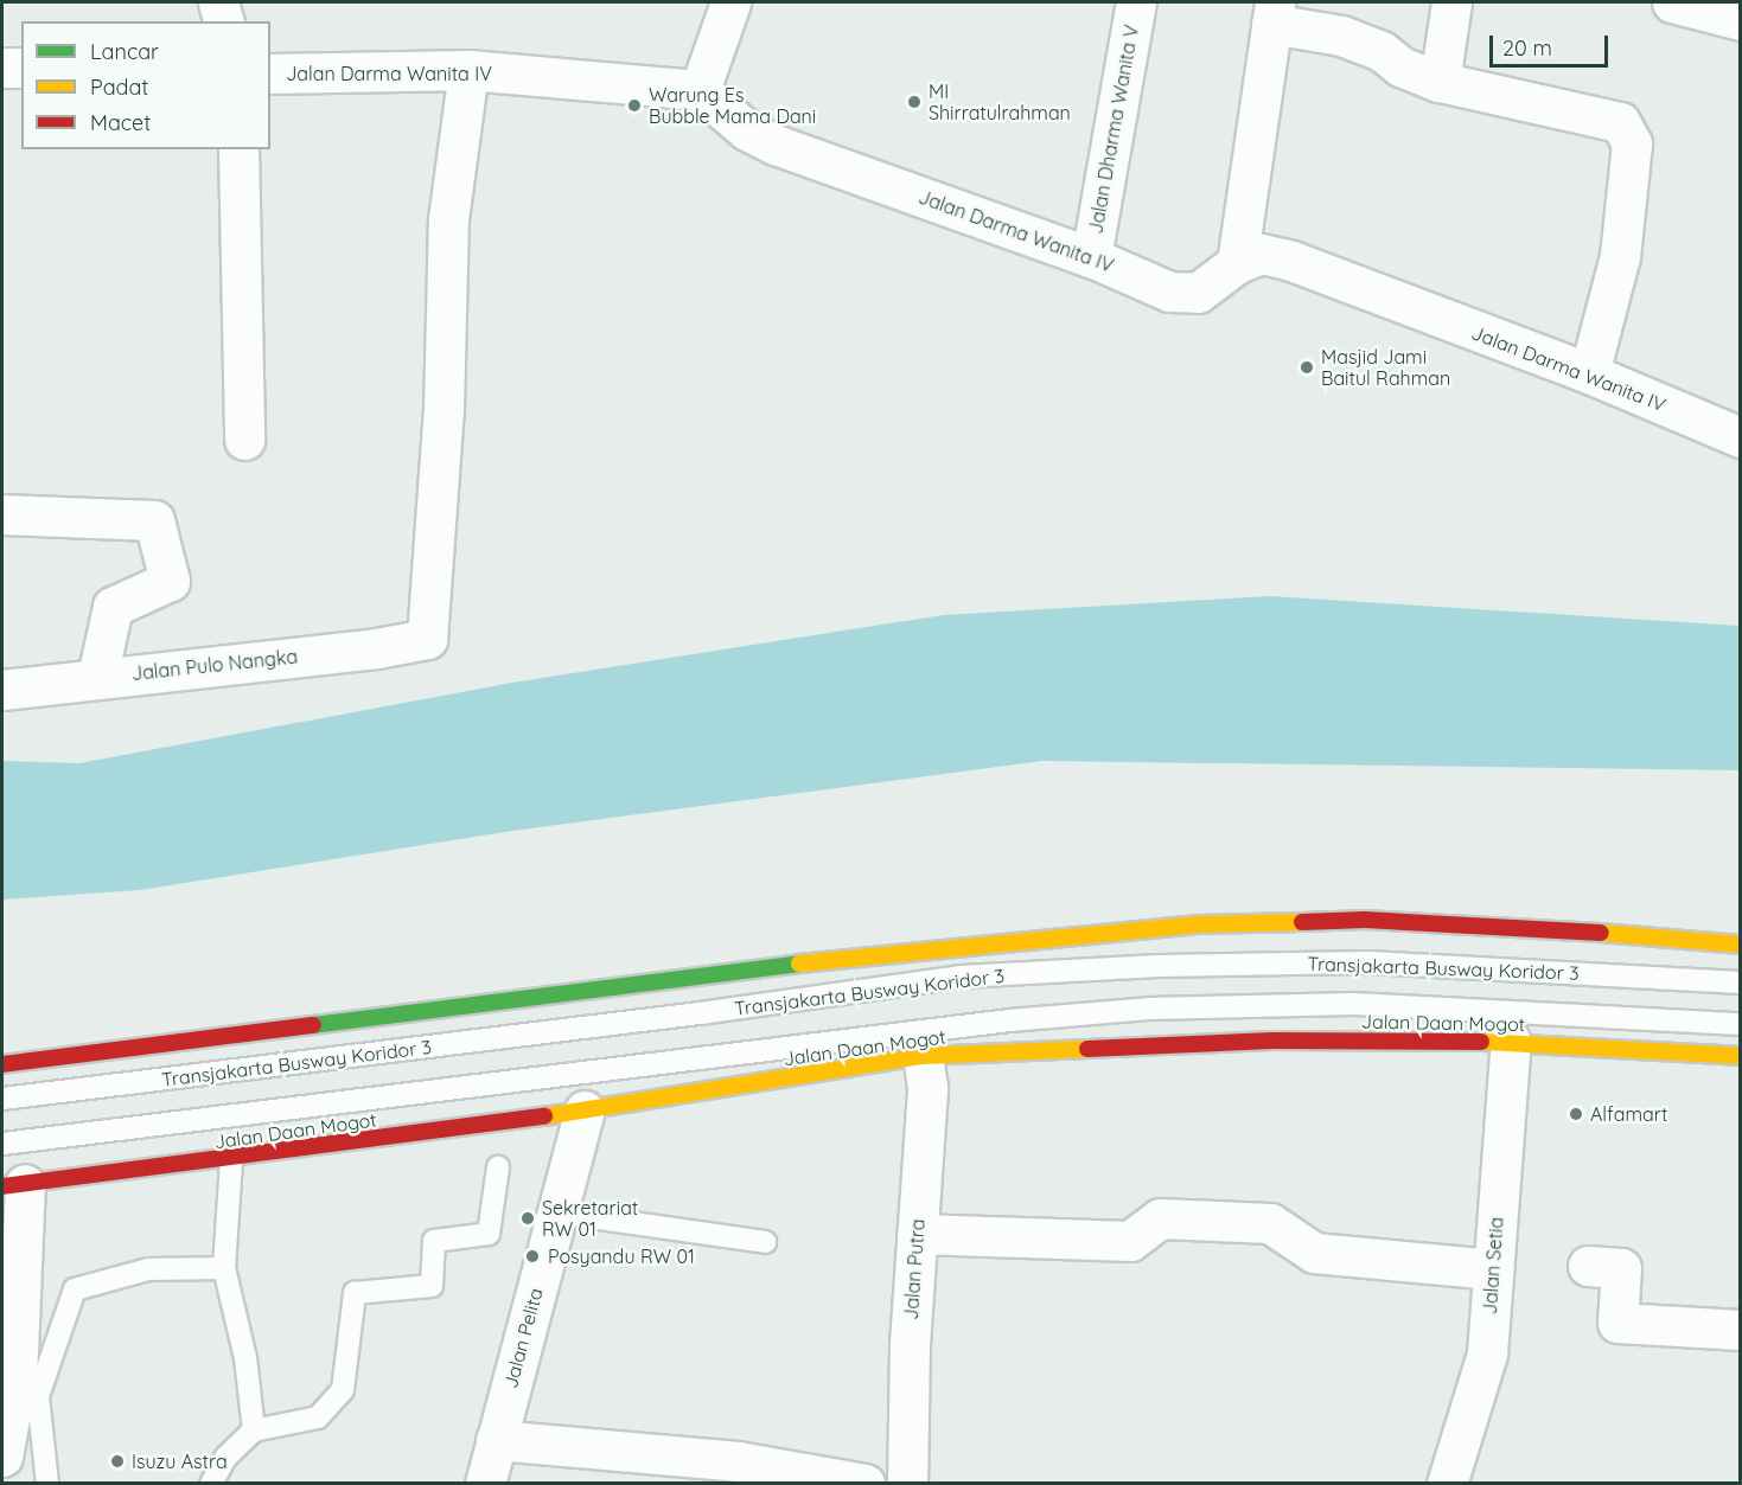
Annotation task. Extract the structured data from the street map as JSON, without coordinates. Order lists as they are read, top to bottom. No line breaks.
{"streets":{"highway":["Jalan Daan Mogot"],"street":["Jalan Darma Wanita IV","Jalan Dharma Wanita V","Jalan Pulo Nangka","Jalan Setia","Jalan Putra","Jalan Pelita"],"lane":["Transjakarta Busway Koridor 3"]},"crossings":[["Jalan Darma Wanita IV","Jalan Dharma Wanita V"],["Jalan Darma Wanita IV","Jalan Pulo Nangka"],["Jalan Daan Mogot","Jalan Setia"],["Jalan Daan Mogot","Jalan Putra"],["Jalan Daan Mogot","Jalan Pelita"]],"places":["MI Shirratulrahman","Warung Es Bubble Mama Dani","Masjid Jami Baitul Rahman","Alfamart","Sekretariat RW 01","Posyandu RW 01","Isuzu Astra"],"legend":["Lancar","Padat","Macet"],"scale_bar":"20 m"}
